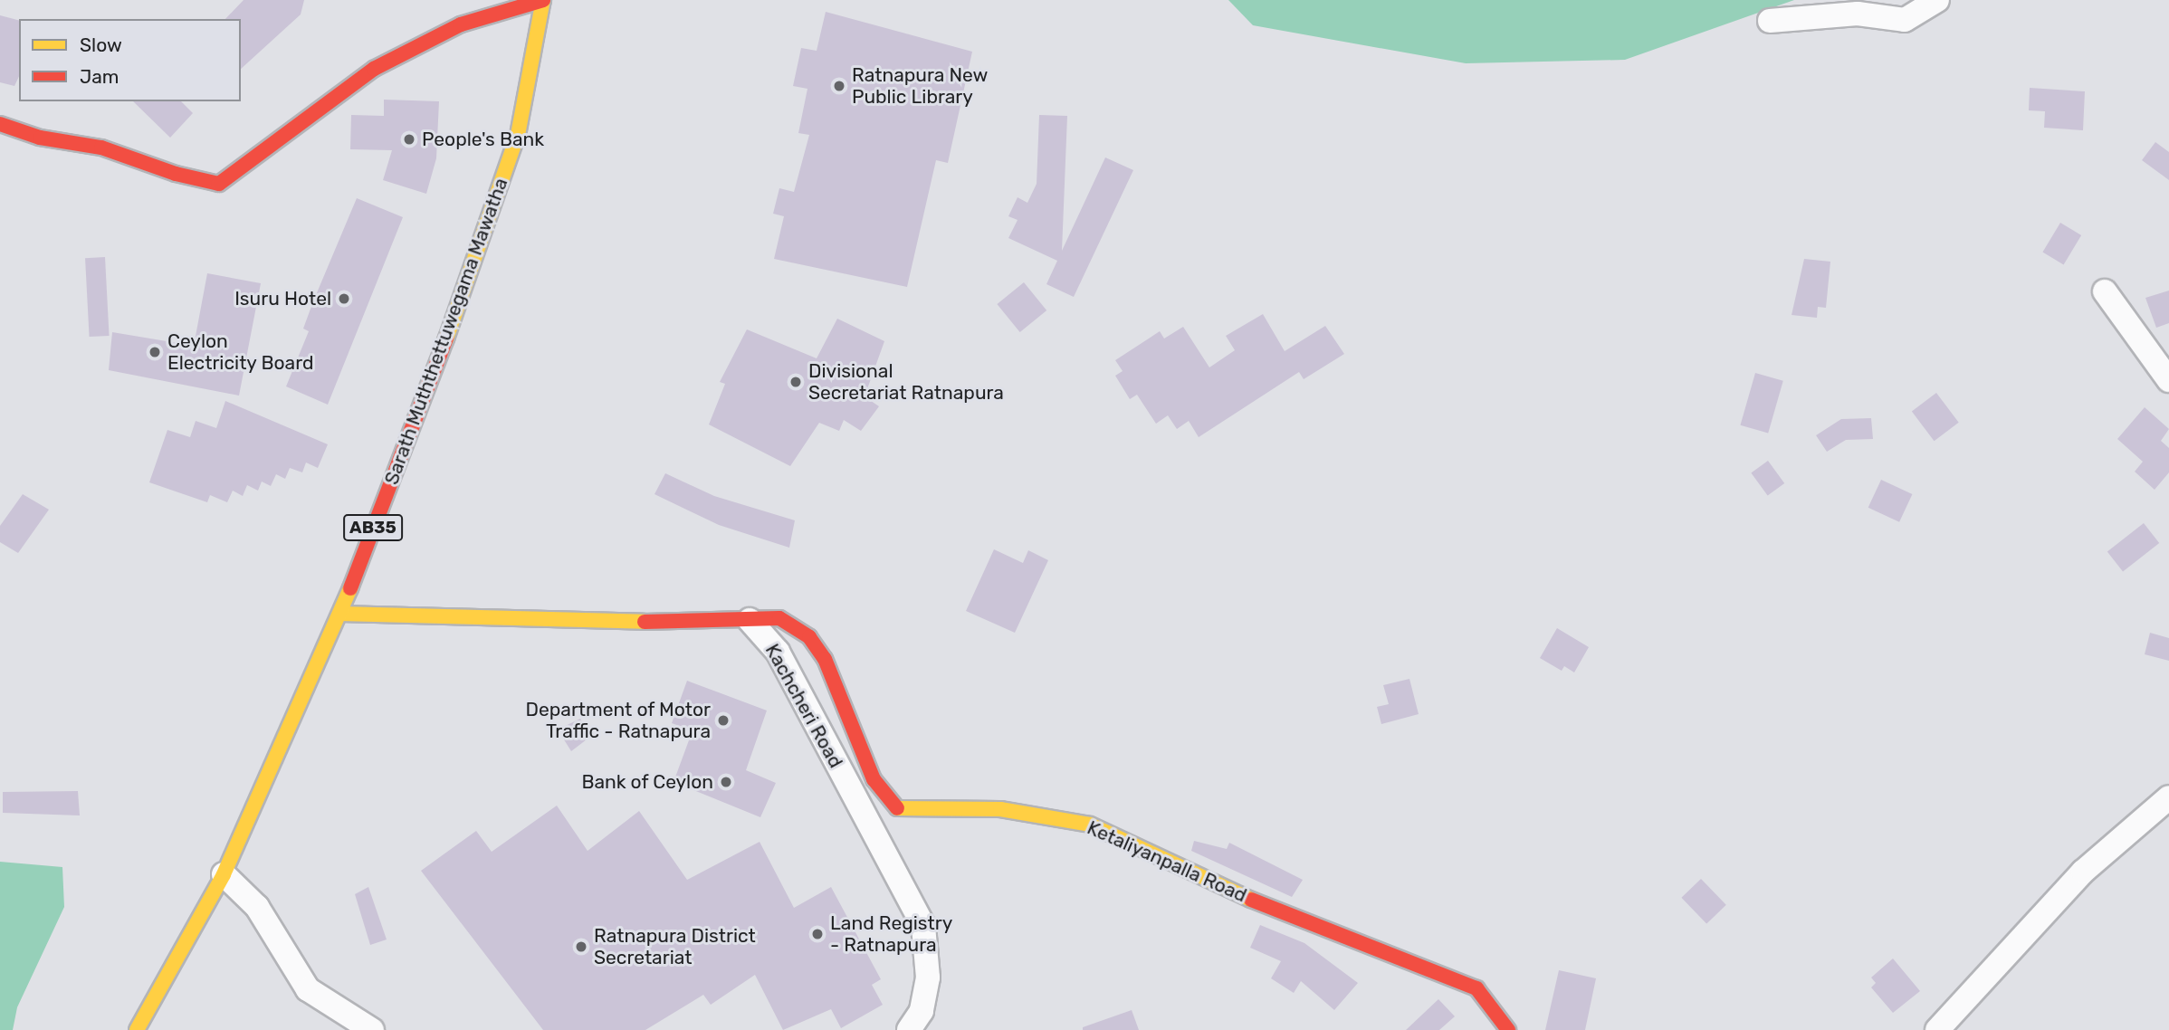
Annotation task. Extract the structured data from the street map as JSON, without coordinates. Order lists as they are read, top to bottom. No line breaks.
{"streets":{"street":["Sarath Muththettuwegama Mawatha","AB35","Kachcheri Road","Ketaliyanpalla Road"]},"crossings":[["Kachcheri Road","Ketaliyanpalla Road"]],"places":["Ratnapura New Public Library","People's Bank","Isuru Hotel","Ceylon Electricity Board","Divisional Secretariat Ratnapura","Department of Motor Traffic - Ratnapura","Bank of Ceylon","Land Registry - Ratnapura","Ratnapura District Secretariat"],"legend":["Slow","Jam"]}
